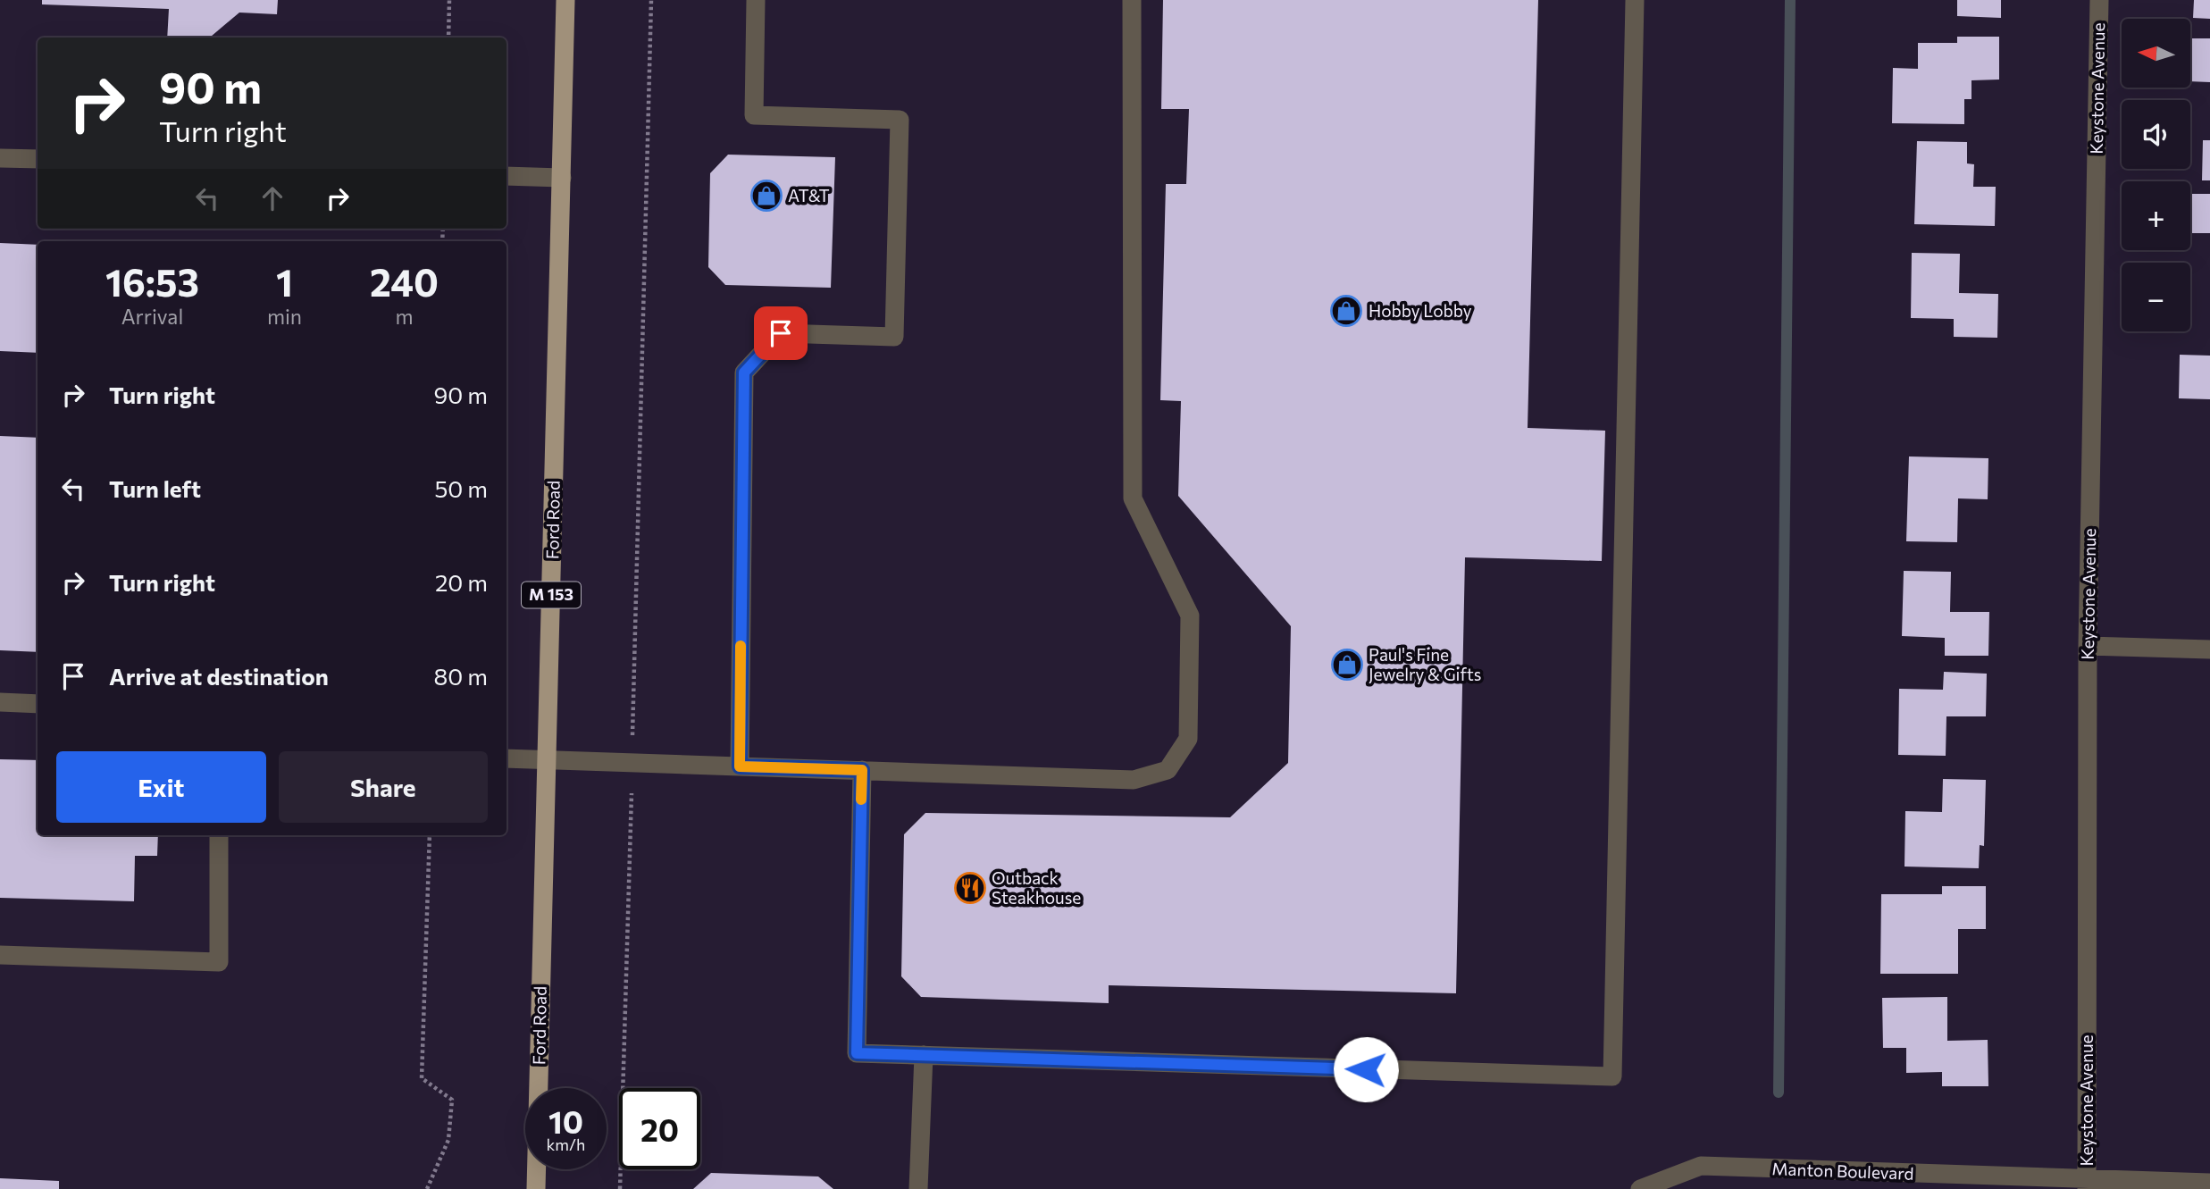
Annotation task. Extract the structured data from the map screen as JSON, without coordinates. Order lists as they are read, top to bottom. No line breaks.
{"streets":{"main road":["Ford Road","M 153"],"street":["Keystone Avenue","Manton Boulevard"]},"crossings":[["Keystone Avenue","Manton Boulevard"]],"places":{"shop":["AT&T","Hobby Lobby","Paul's Fine Jewelry & Gifts"],"restaurant":["Outback Steakhouse"]},"north":"left","page":{"map_buttons":["+","−"],"turn":["90 m","Turn right"],"eta":["16:53","Arrival","1","min","240","m"],"list":[{"name":"Turn right","value":"90 m"},{"name":"Turn left","value":"50 m"},{"name":"Turn right","value":"20 m"},{"name":"Arrive at destination","value":"80 m"}],"buttons":["Exit","Share"],"speed":"10 km/h","limit":"20"}}
